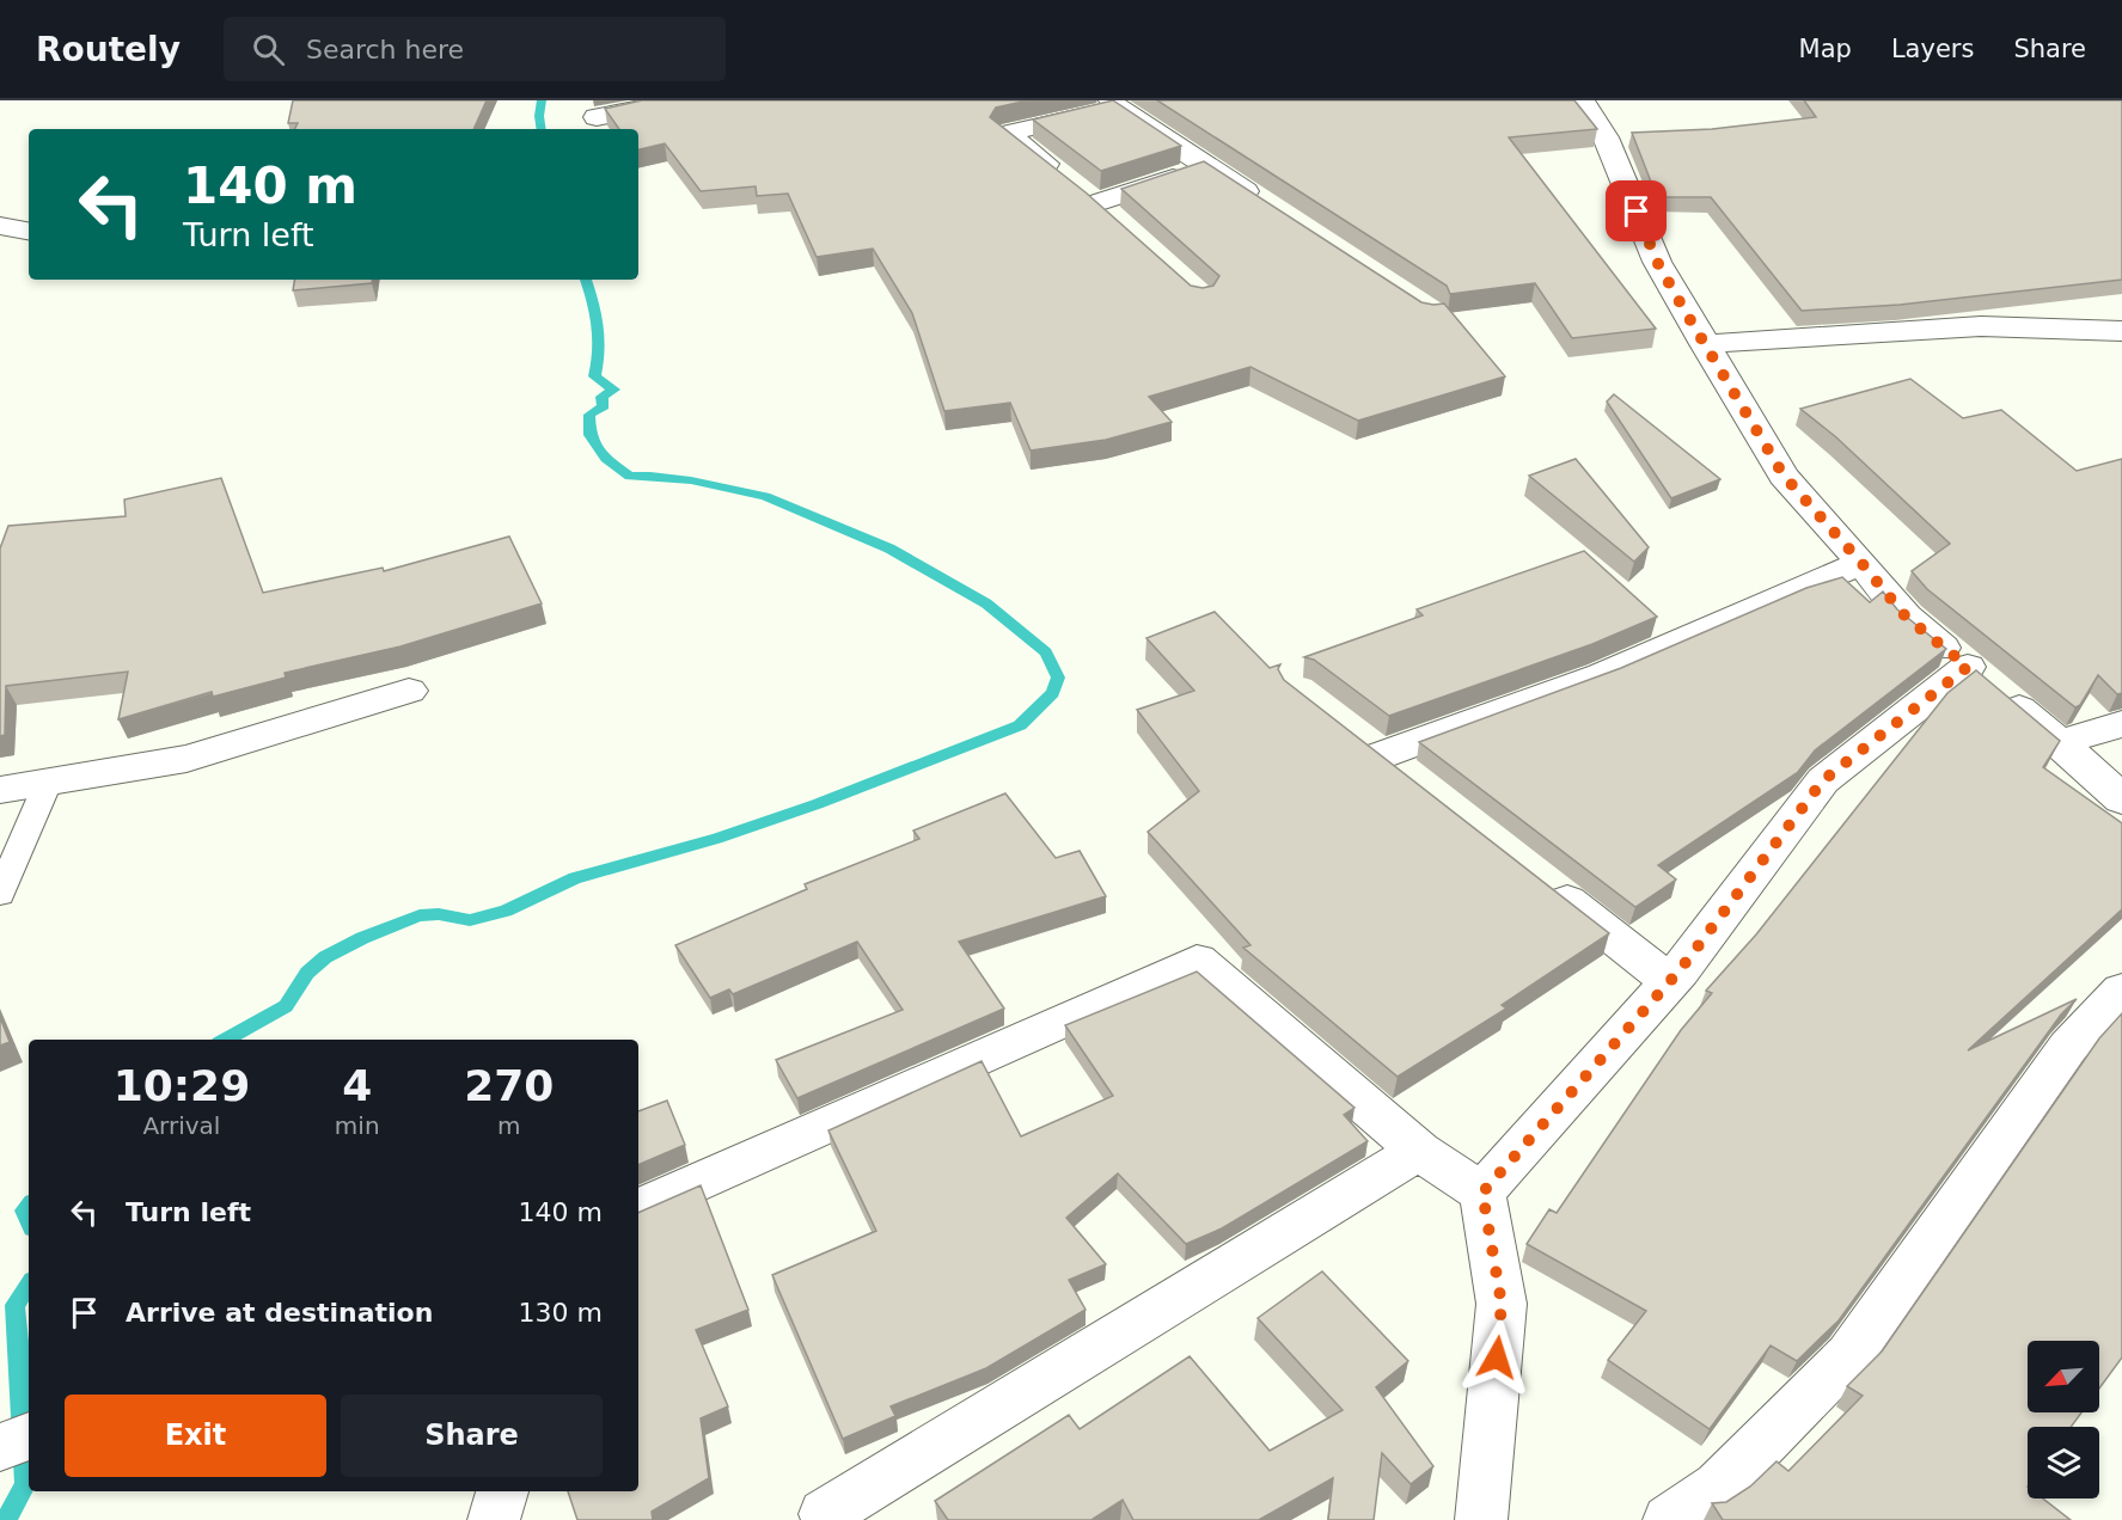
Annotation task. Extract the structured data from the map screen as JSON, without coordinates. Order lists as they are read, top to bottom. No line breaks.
{"north":"bottom left","page":{"header":"Routely","search":"Search here","nav":["Map","Layers","Share"],"turn":["140 m","Turn left"],"eta":["10:29","Arrival","4","min","270","m"],"list":[{"name":"Turn left","value":"140 m"},{"name":"Arrive at destination","value":"130 m"}],"buttons":["Exit","Share"]}}
